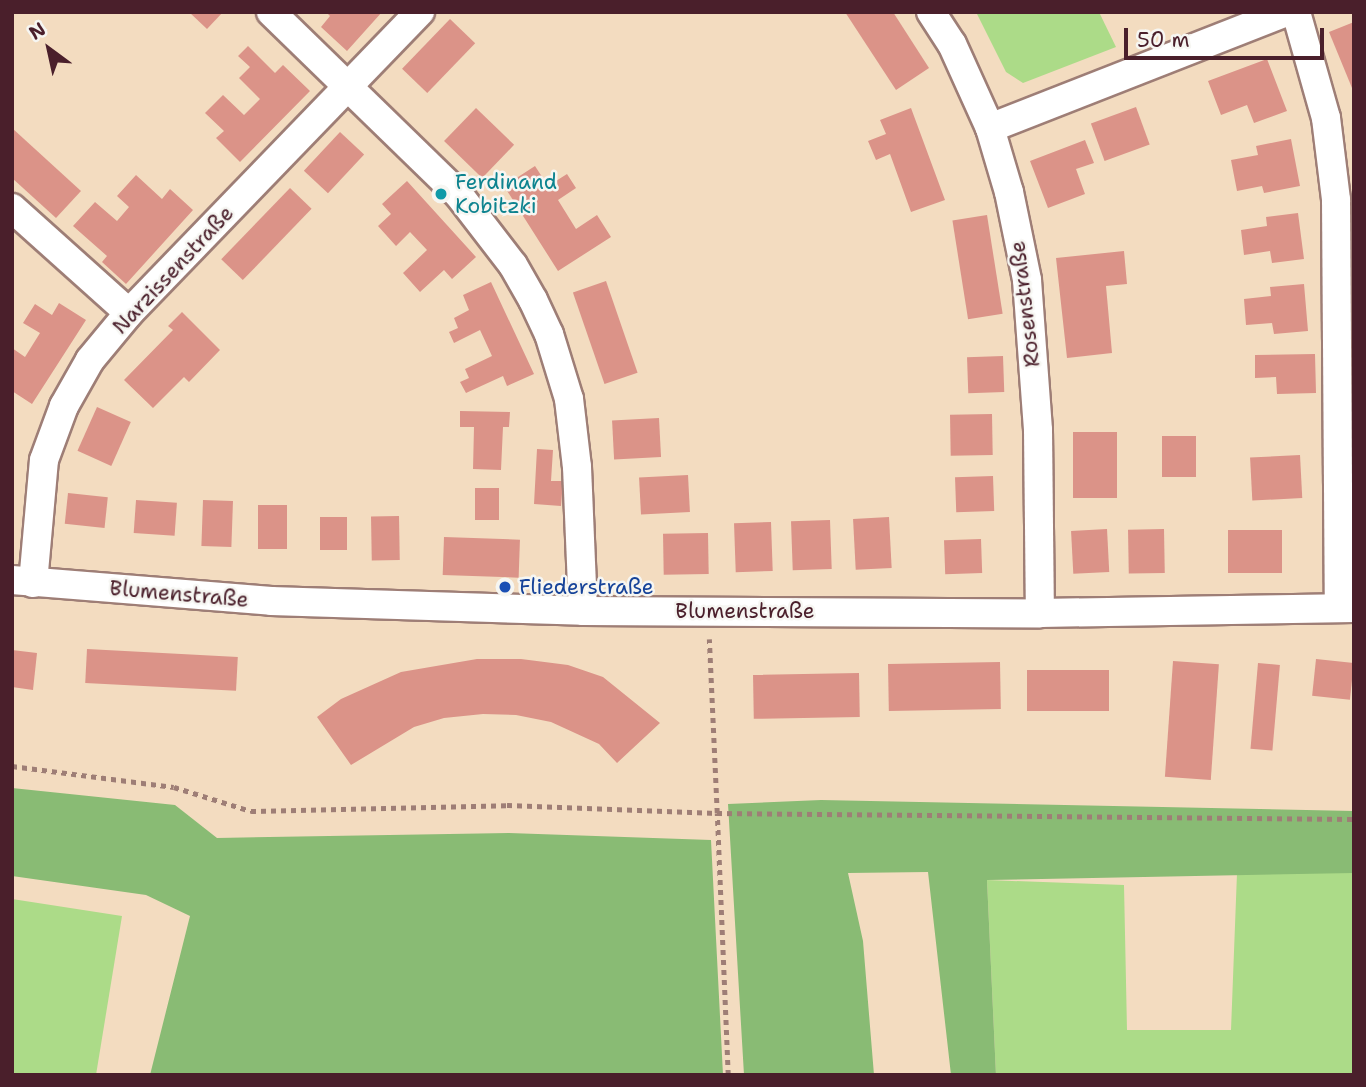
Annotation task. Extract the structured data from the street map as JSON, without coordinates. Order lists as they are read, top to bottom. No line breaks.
{"streets":{"street":["Narzissenstraße","Rosenstraße","Blumenstraße"]},"crossings":[["Narzissenstraße","Blumenstraße"],["Rosenstraße","Blumenstraße"]],"places":["Ferdinand Kobitzki","Fliederstraße"],"scale_bar":"50 m","north":"top left"}
